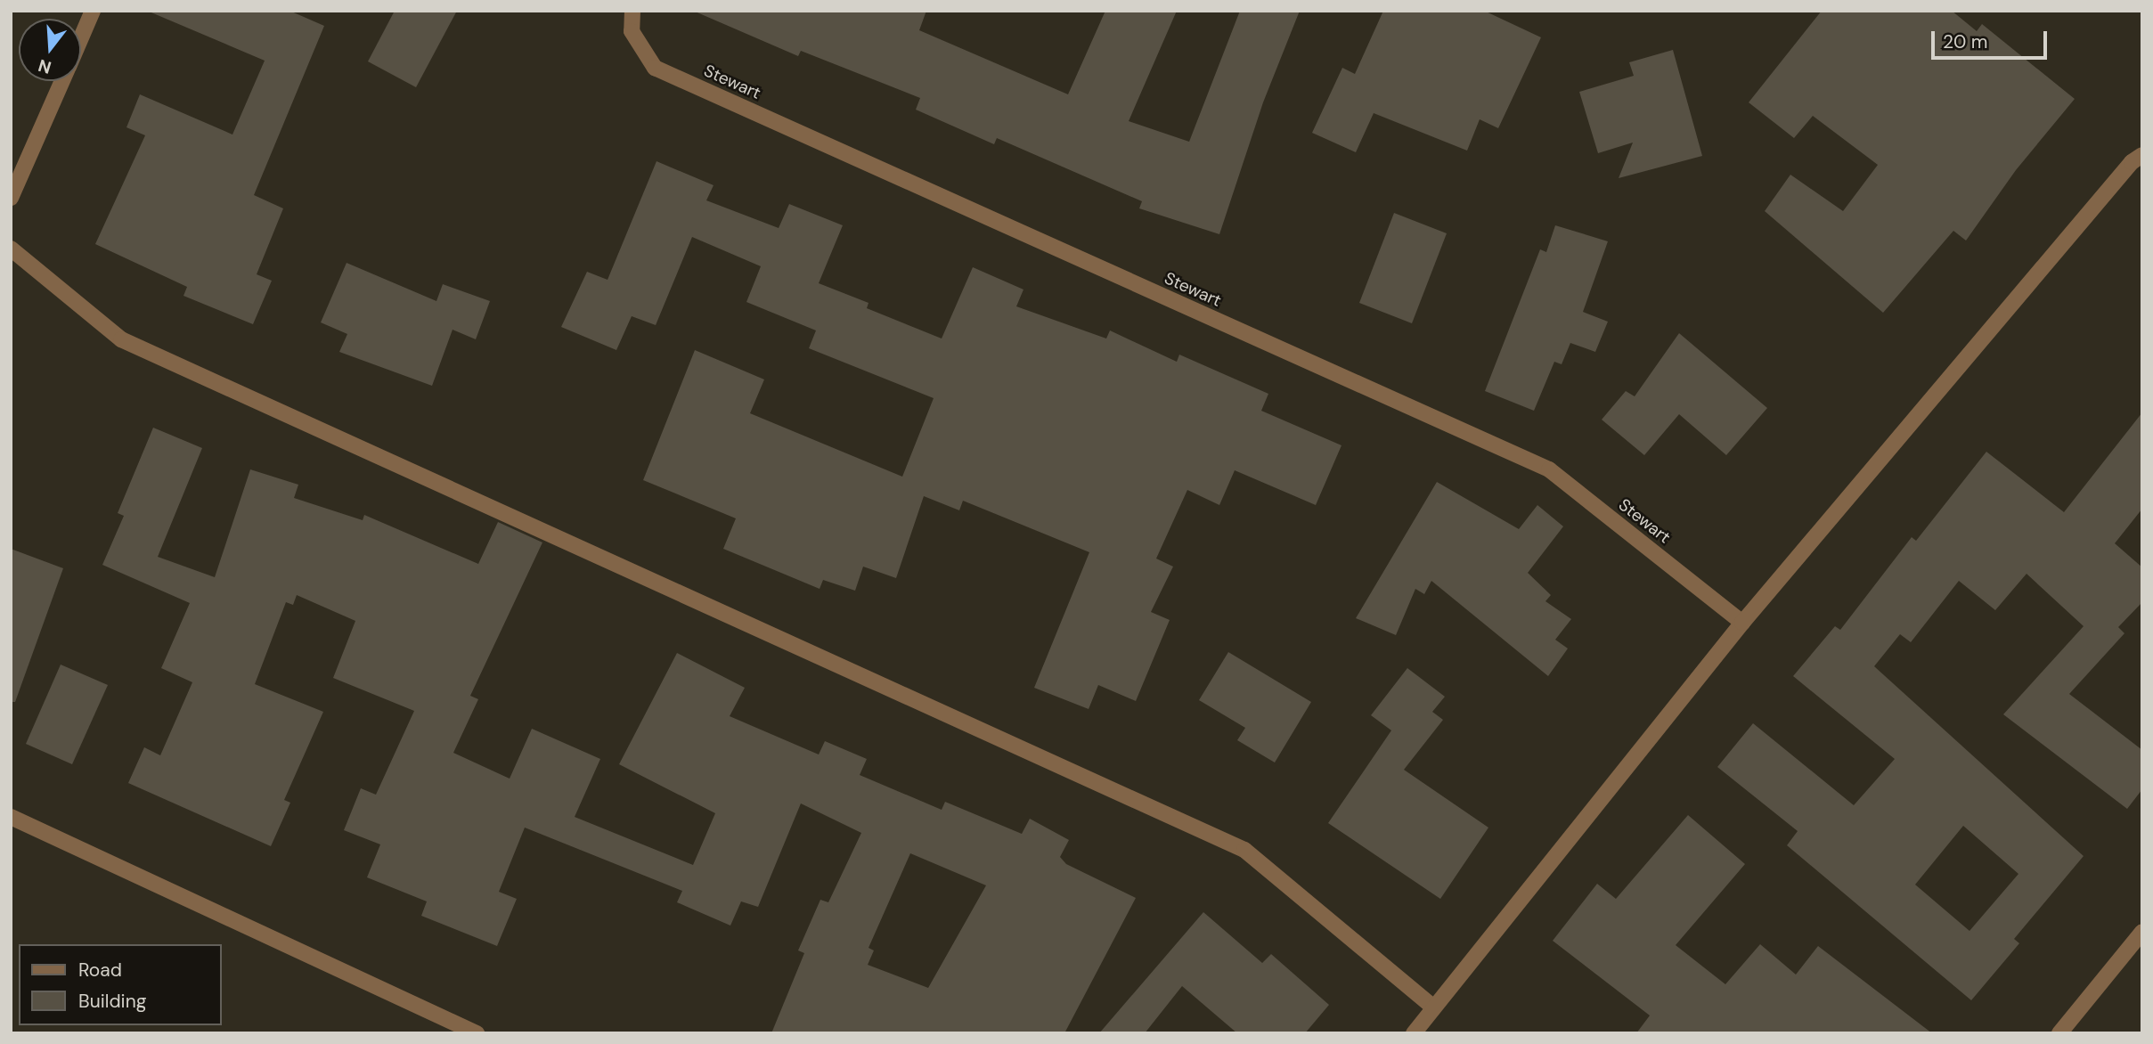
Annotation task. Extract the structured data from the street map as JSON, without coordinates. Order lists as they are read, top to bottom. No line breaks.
{"streets":{"street":["Stewart"]},"legend":["Road","Building"],"scale_bar":"20 m","north":"bottom"}
